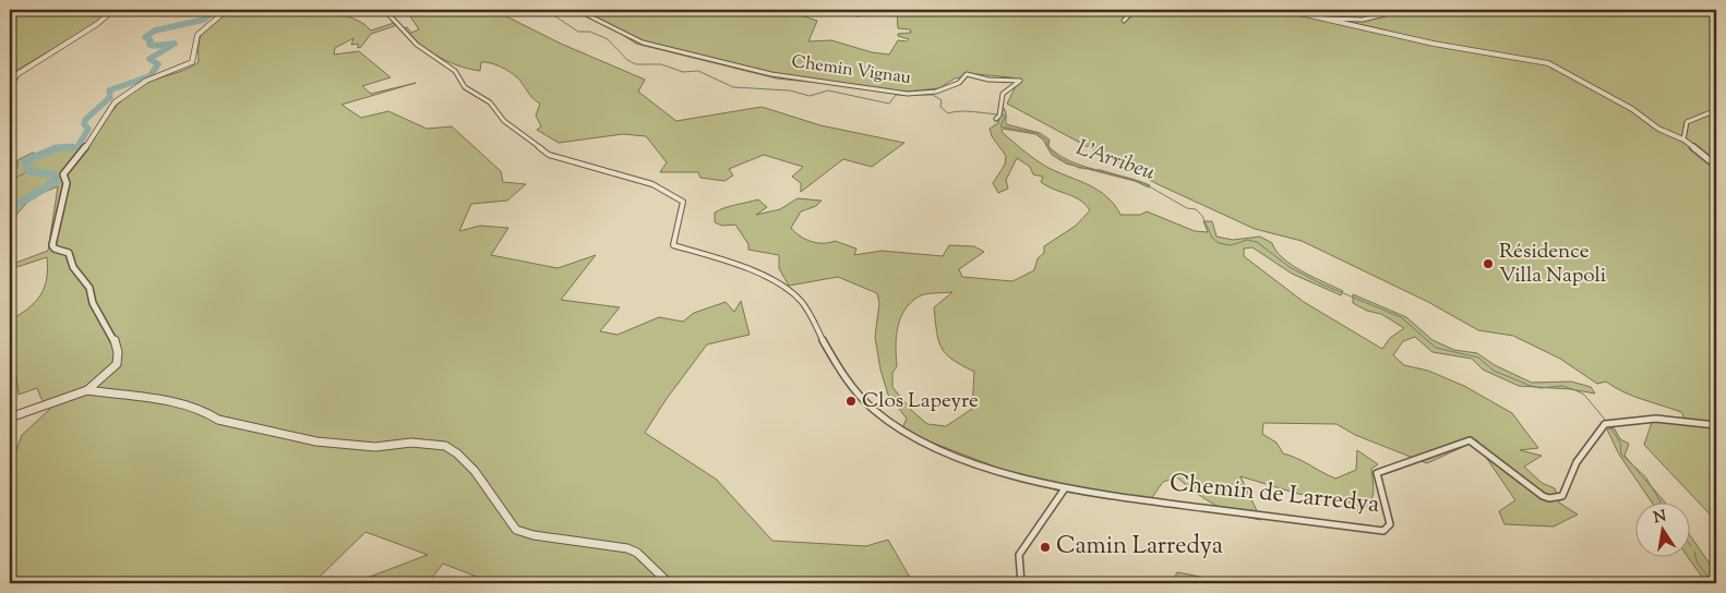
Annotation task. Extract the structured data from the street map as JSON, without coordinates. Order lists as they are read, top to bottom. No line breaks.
{"streets":{"street":["Chemin Vignau","Chemin de Larredya"]},"water":["L'Arribeu"],"places":["Résidence Villa Napoli","Clos Lapeyre","Camin Larredya"],"north":"top"}
